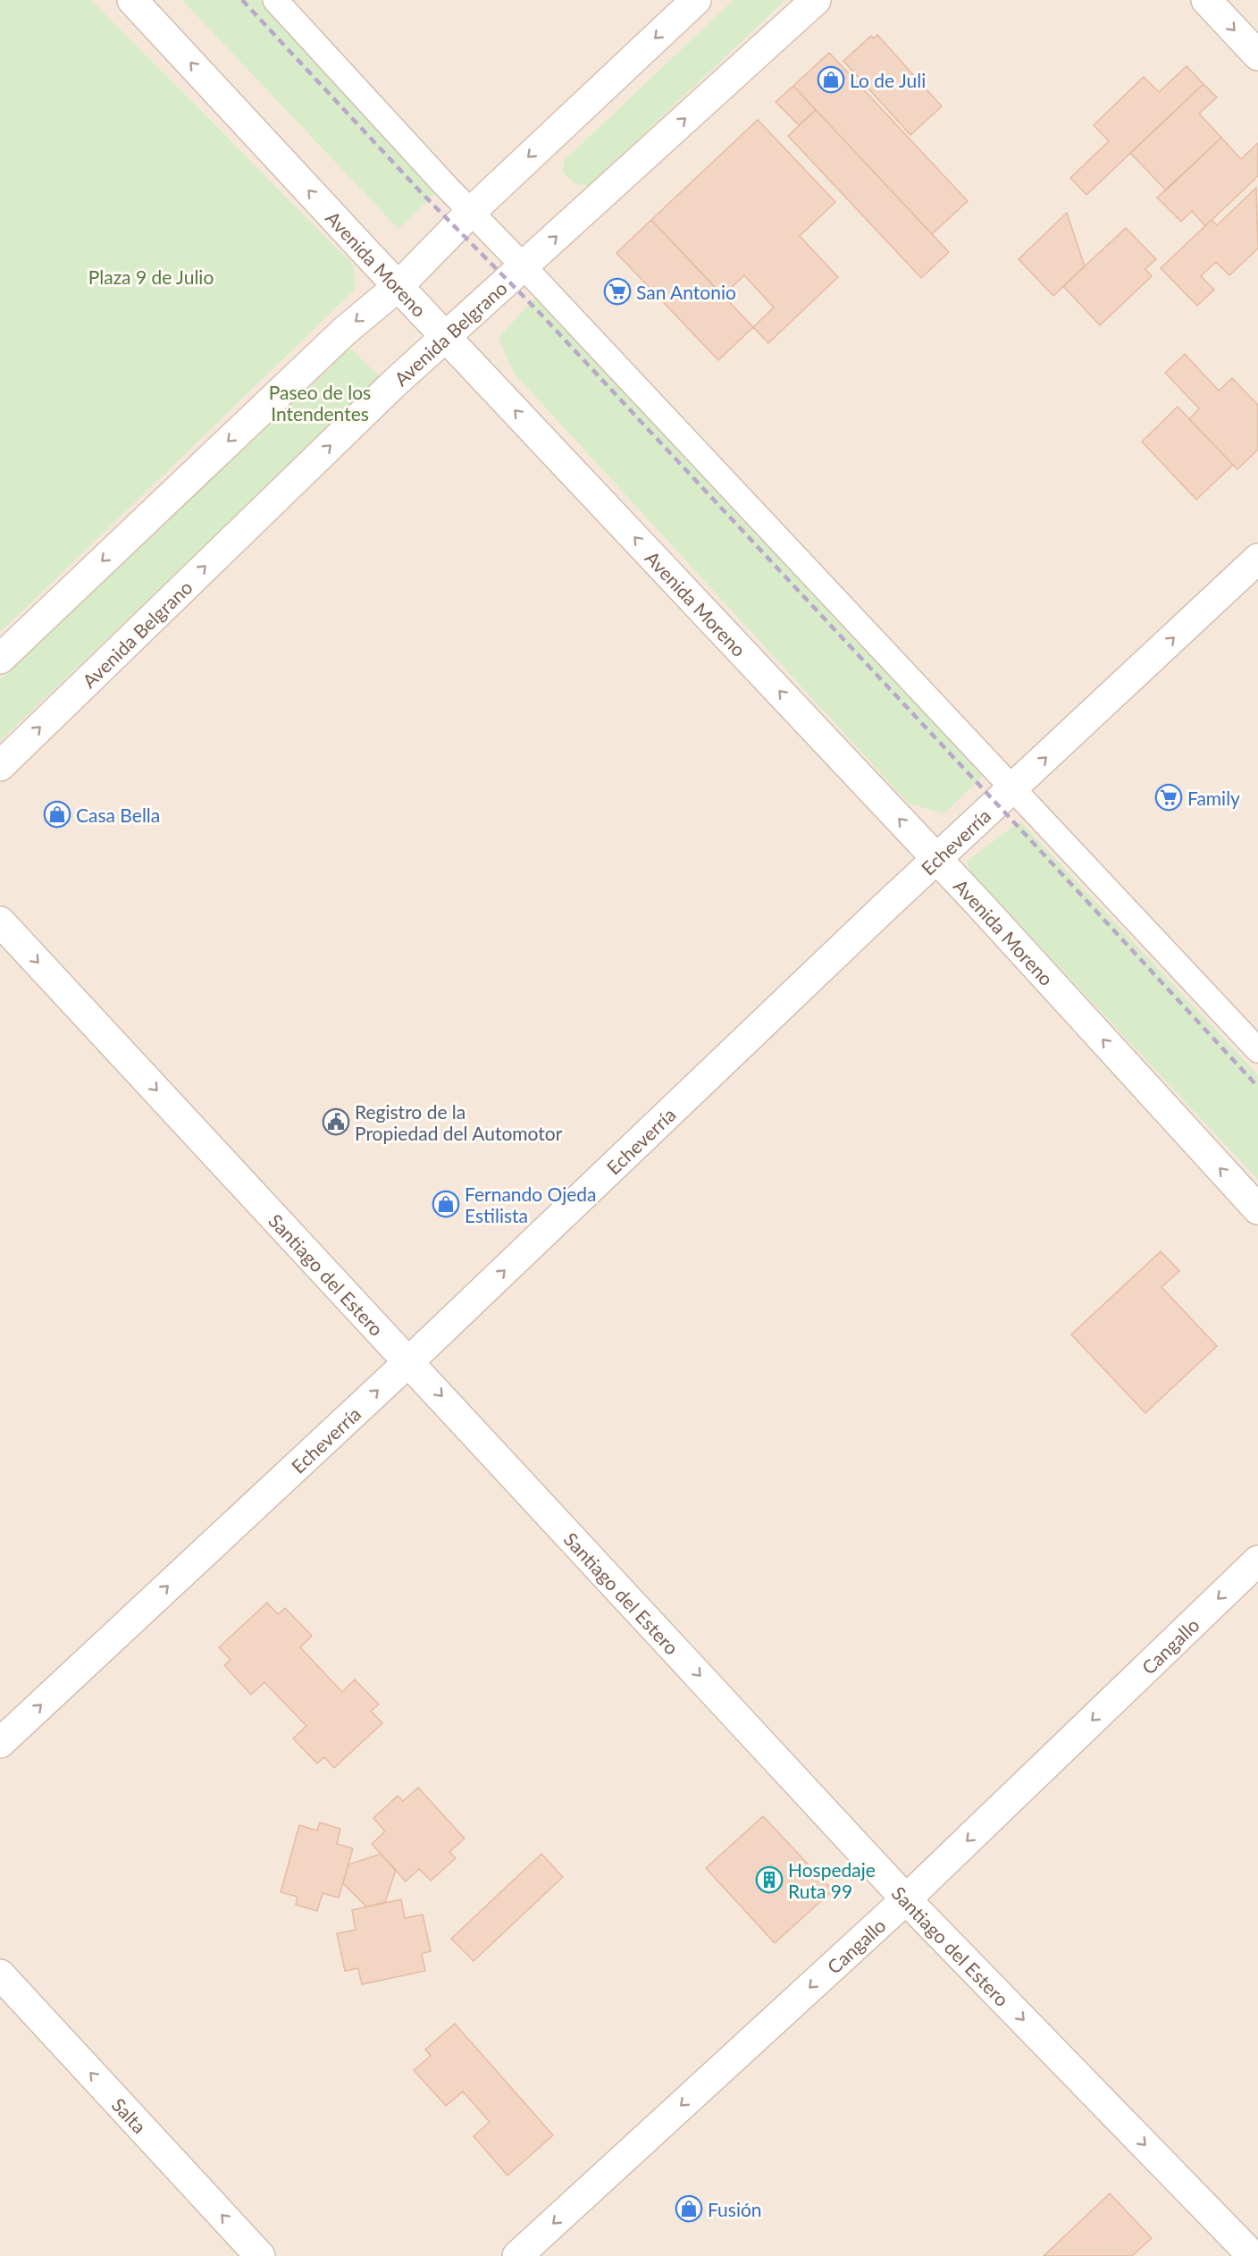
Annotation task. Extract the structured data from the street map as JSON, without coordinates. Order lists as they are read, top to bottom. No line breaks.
{"streets":{"street":["Avenida Moreno","Avenida Belgrano","Echeverría","Santiago del Estero","Cangallo","Salta"]},"crossings":[["Avenida Moreno","Avenida Belgrano"],["Avenida Moreno","Echeverría"],["Echeverría","Santiago del Estero"],["Santiago del Estero","Cangallo"]],"one_way":["Avenida Moreno","Echeverría","Santiago del Estero","Cangallo","Salta"],"parks":["Plaza 9 de Julio","Paseo de los Intendentes"],"places":{"shop":["Lo de Juli","Casa Bella","Fernando Ojeda Estilista","Fusión"],"supermarket":["San Antonio","Family"],"public building":["Registro de la Propiedad del Automotor"],"building":["Hospedaje Ruta 99"]}}
